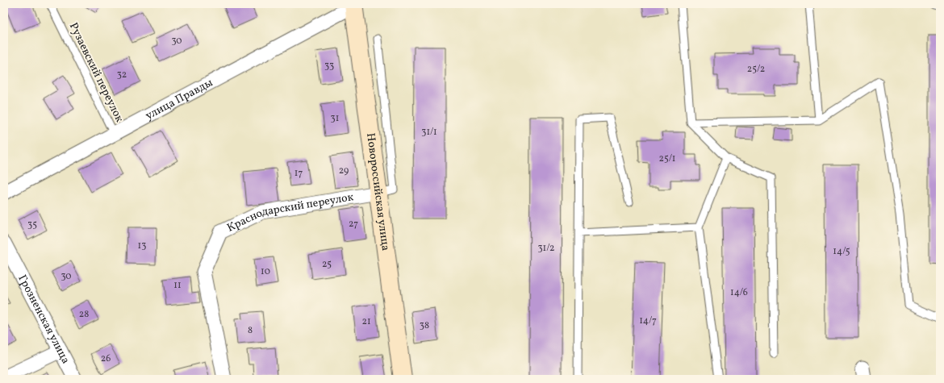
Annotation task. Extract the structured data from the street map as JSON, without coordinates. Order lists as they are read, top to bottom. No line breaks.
{"streets":{"main road":["Новороссийская улица"],"street":["улица Правды","Краснодарский переулок","Грозненская улица"],"lane":["Рузаевский переулок"]},"crossings":[["Рузаевский переулок","улица Правды"],["улица Правды","Новороссийская улица"],["Новороссийская улица","Краснодарский переулок"]],"house_numbers":["30","33","25/2","32","31","31/1","25/1","29","17","27","35","13","31/2","14/5","25","10","30","11","14/6","28","14/7","21","38","8","26"]}
